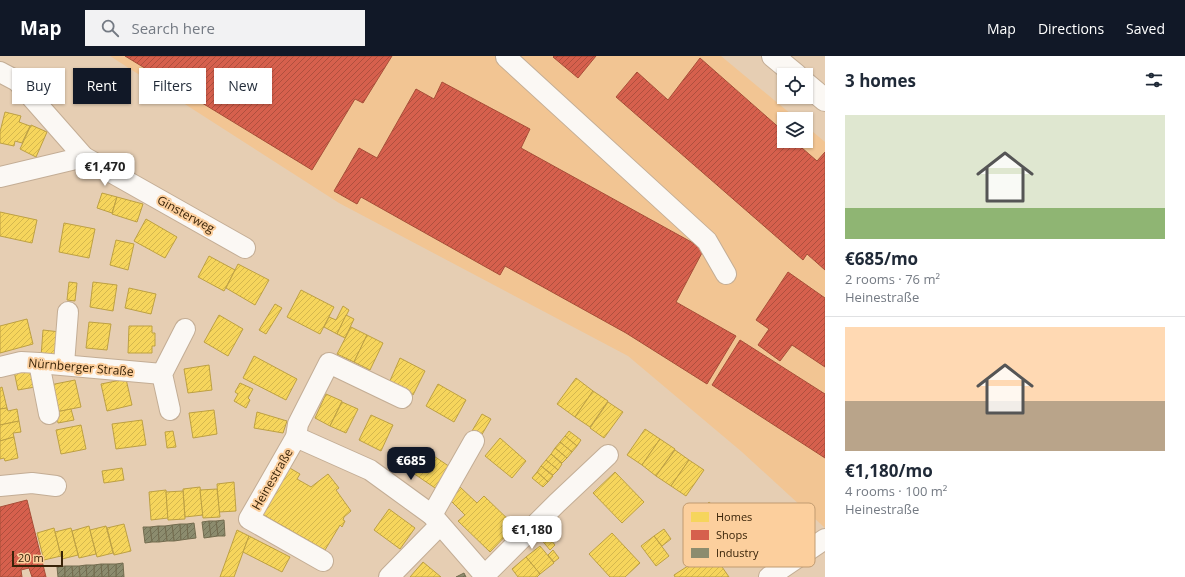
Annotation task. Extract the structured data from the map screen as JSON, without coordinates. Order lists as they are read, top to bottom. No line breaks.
{"streets":{"street":["Ginsterweg","Nürnberger Straße","Heinestraße"]},"legend":["Homes","Shops","Industry"],"scale_bar":"20 m","page":{"header":"Map","search":"Search here","nav":["Map","Directions","Saved"],"heading":"3 homes","chip":["Buy","Rent","Filters","New"],"list":[{"name":"€685/mo","note":"2 rooms · 76 m² · Heinestraße"},{"name":"€1,180/mo","note":"4 rooms · 100 m² · Heinestraße"}],"price":["€1,470","€685","€1,180"],"scale":"20 m"}}
